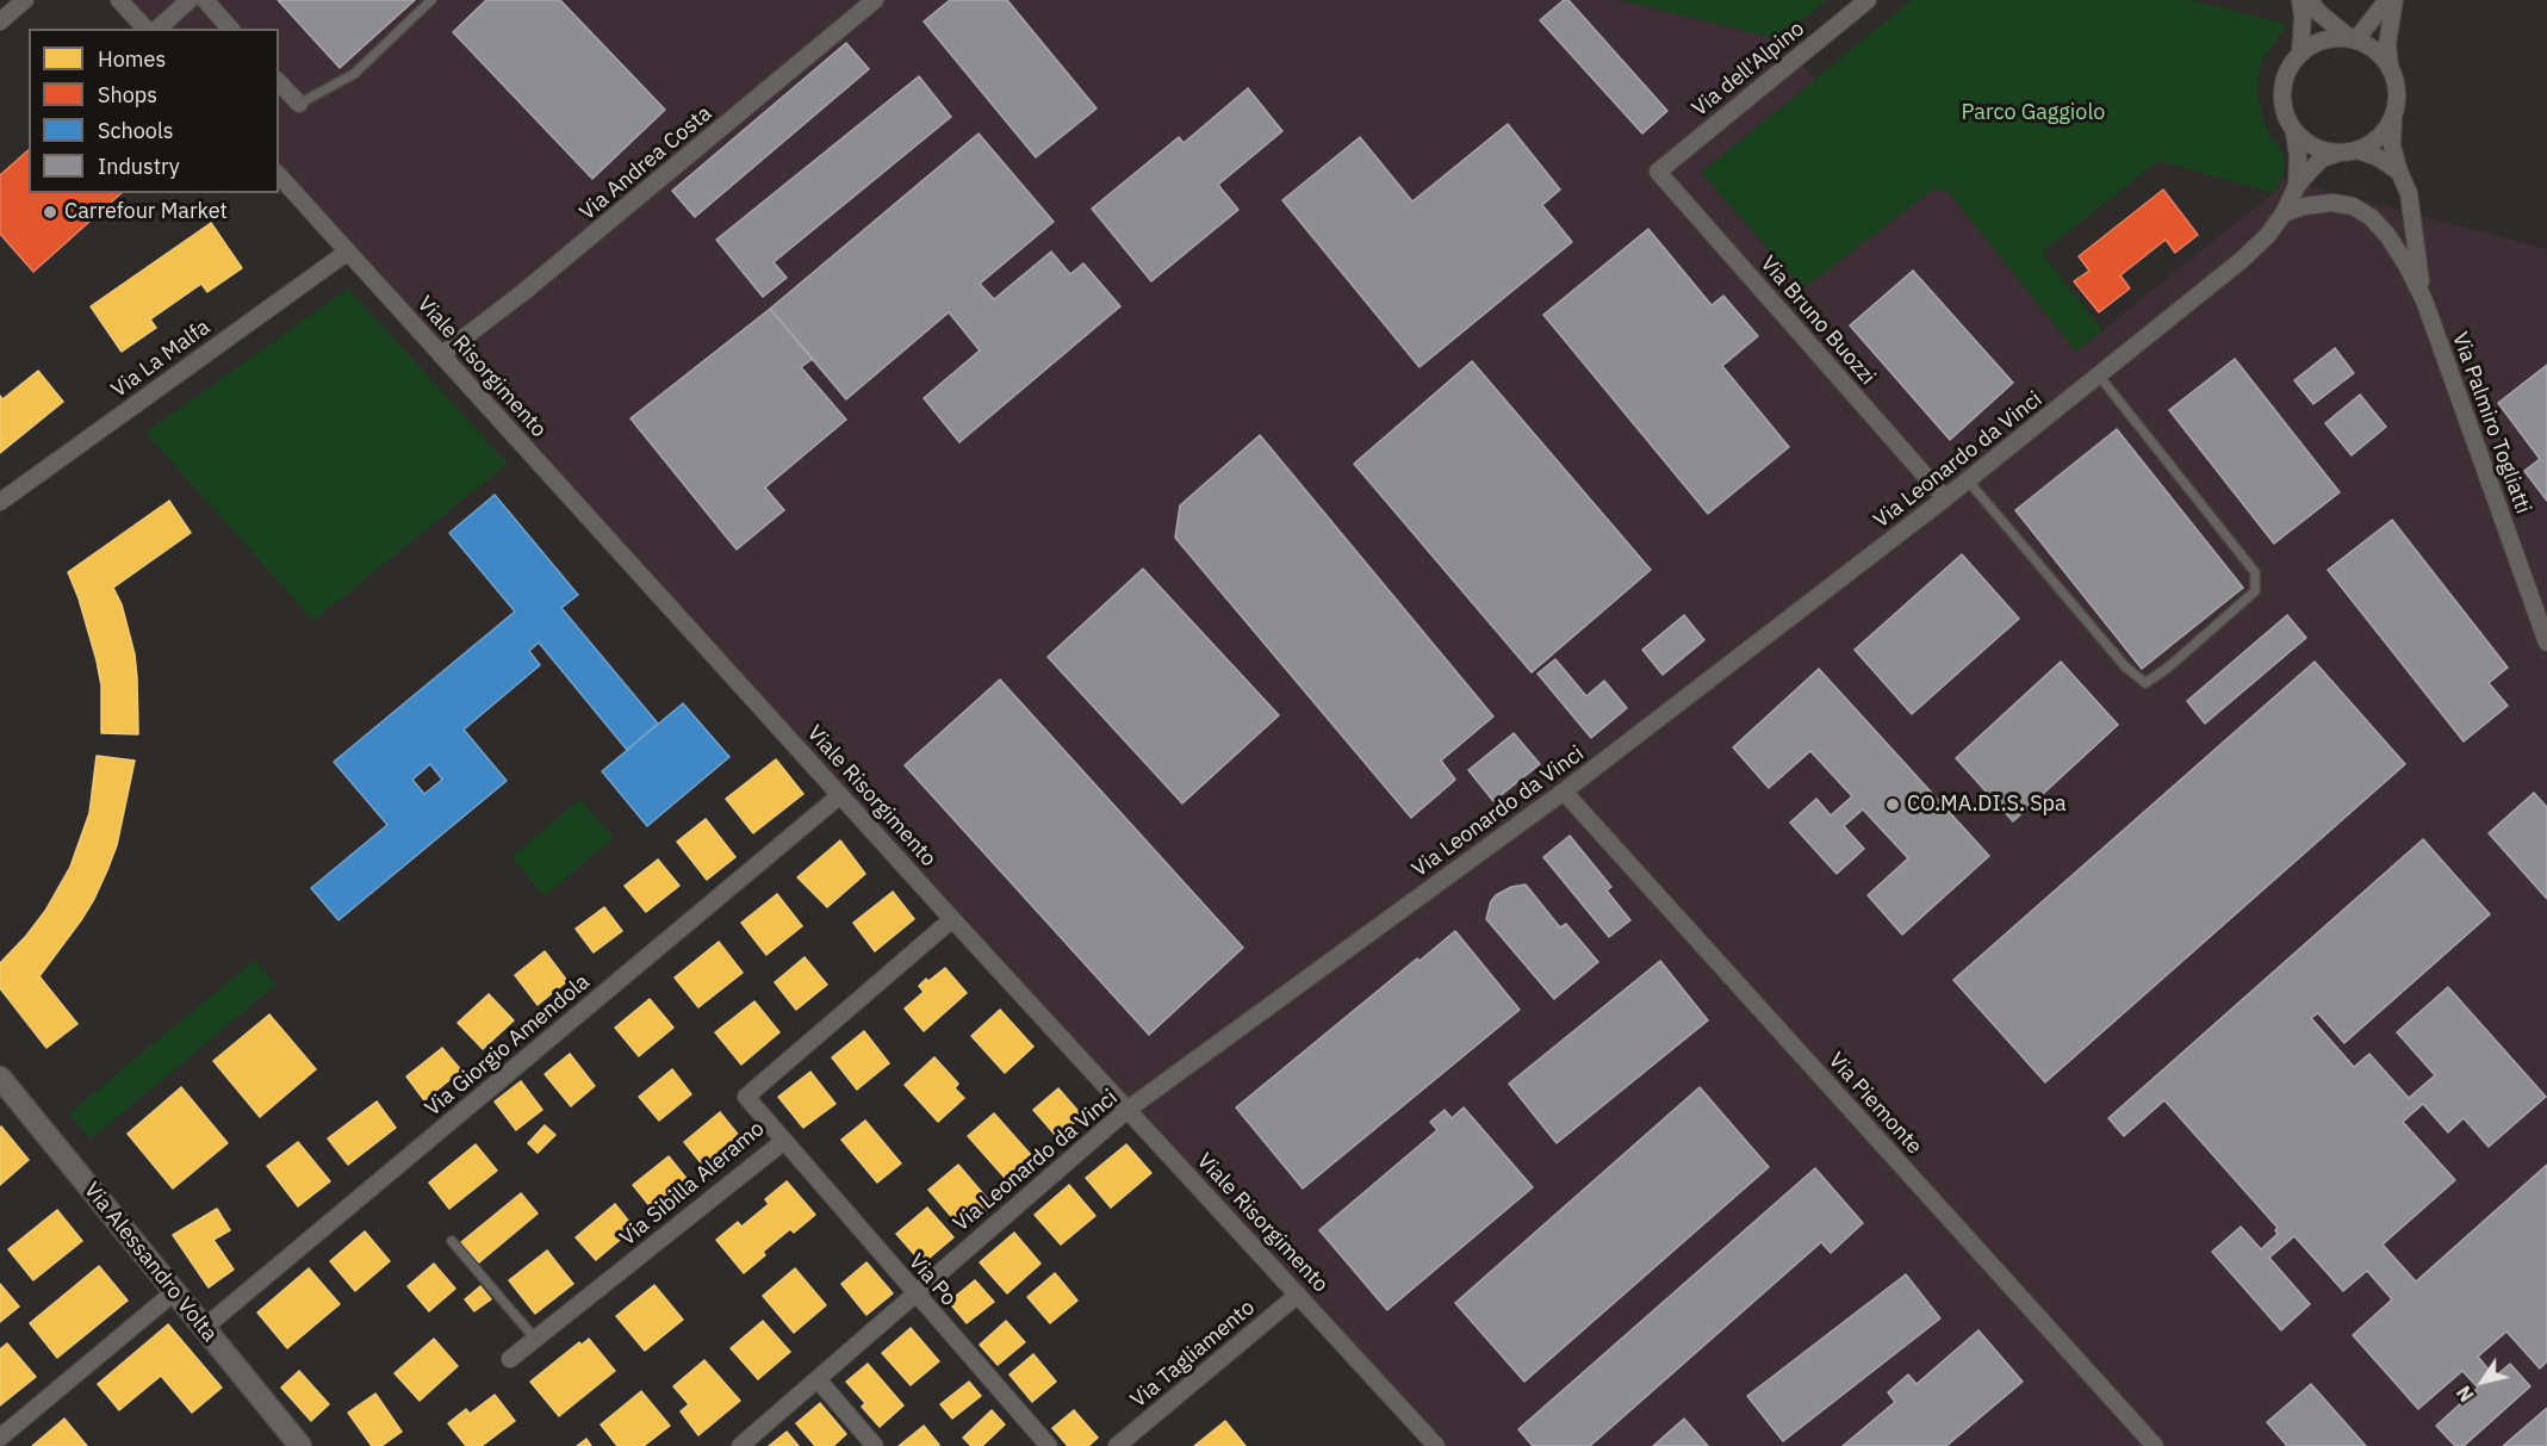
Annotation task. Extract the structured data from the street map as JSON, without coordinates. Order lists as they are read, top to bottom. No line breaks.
{"streets":{"street":["Via dell'Alpino","Via Andrea Costa","Via Bruno Buozzi","Via La Malfa","Viale Risorgimento","Via Palmiro Togliatti","Via Leonardo da Vinci","Via Giorgio Amendola","Via Piemonte","Via Sibilla Aleramo","Via Alessandro Volta","Via Po","Via Tagliamento"]},"crossings":[["Via dell'Alpino","Via Bruno Buozzi"],["Via Andrea Costa","Viale Risorgimento"],["Via Bruno Buozzi","Via Leonardo da Vinci"],["Via La Malfa","Viale Risorgimento"],["Viale Risorgimento","Via Leonardo da Vinci"],["Viale Risorgimento","Via Giorgio Amendola"],["Viale Risorgimento","Via Sibilla Aleramo"],["Viale Risorgimento","Via Tagliamento"],["Via Palmiro Togliatti","Via Leonardo da Vinci"],["Via Leonardo da Vinci","Via Piemonte"],["Via Leonardo da Vinci","Via Po"],["Via Giorgio Amendola","Via Alessandro Volta"],["Via Sibilla Aleramo","Via Po"]],"parks":["Parco Gaggiolo"],"places":["Carrefour Market","CO.MA.DI.S. Spa"],"legend":["Homes","Shops","Schools","Industry"],"north":"bottom left"}
